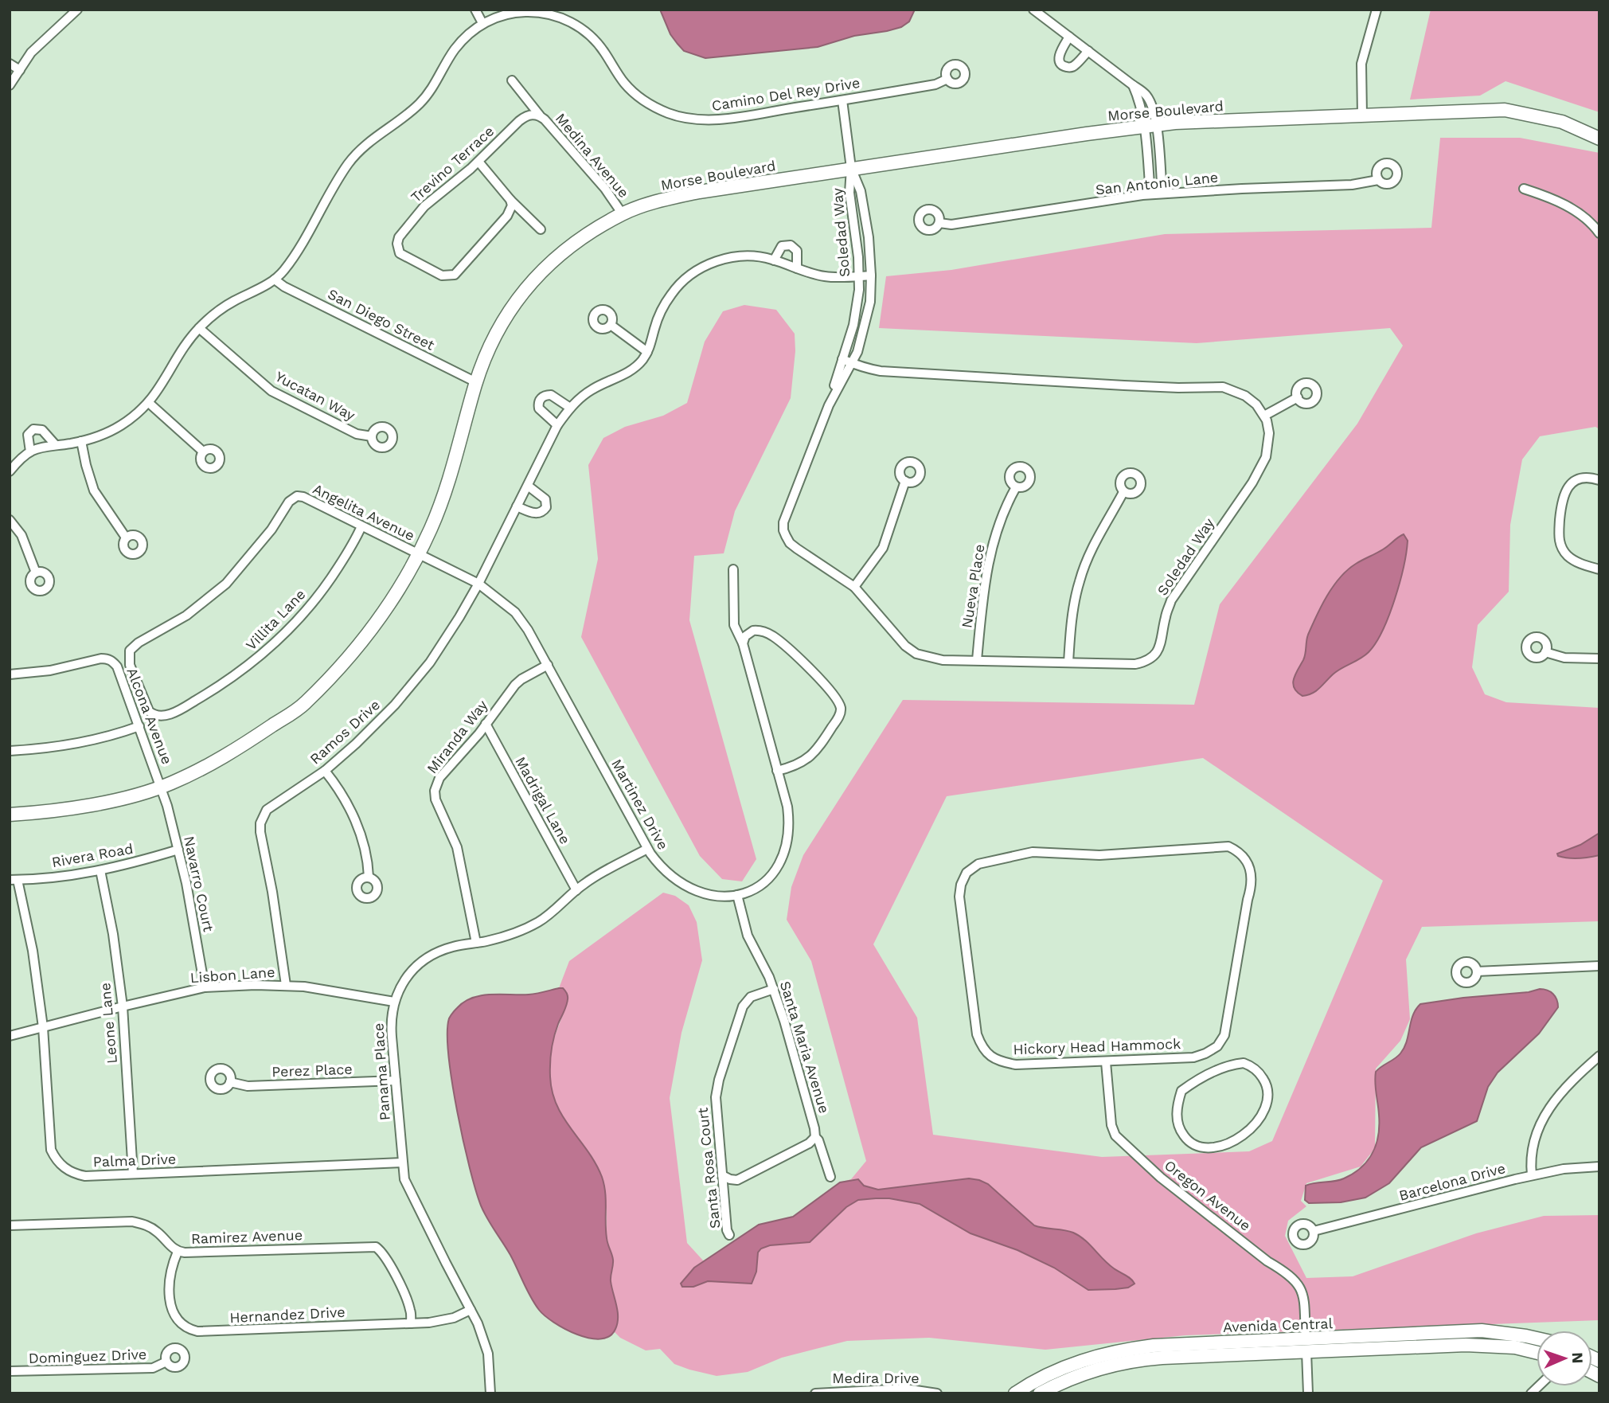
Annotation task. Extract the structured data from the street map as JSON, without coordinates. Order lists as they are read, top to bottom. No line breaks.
{"streets":{"street":["Camino Del Rey Drive","Morse Boulevard","Medina Avenue","Trevino Terrace","San Antonio Lane","Soledad Way","San Diego Street","Yucatan Way","Angelita Avenue","Nueva Place","Villita Lane","Alcona Avenue","Ramos Drive","Miranda Way","Madrigal Lane","Martinez Drive","Rivera Road","Navarro Court","Lisbon Lane","Leone Lane","Hickory Head Hammock","Santa Maria Avenue","Perez Place","Panama Place","Palma Drive","Santa Rosa Court","Barcelona Drive","Oregon Avenue","Ramirez Avenue","Hernandez Drive","Avenida Central","Dominguez Drive","Medira Drive"]},"crossings":[["Camino Del Rey Drive","San Diego Street"],["Camino Del Rey Drive","Yucatan Way"],["Morse Boulevard","Medina Avenue"],["Morse Boulevard","Soledad Way"],["Morse Boulevard","San Diego Street"],["Morse Boulevard","Angelita Avenue"],["Morse Boulevard","Alcona Avenue"],["Morse Boulevard","Martinez Drive"],["Morse Boulevard","Navarro Court"],["Medina Avenue","Trevino Terrace"],["Soledad Way","Nueva Place"],["Soledad Way","Ramos Drive"],["Angelita Avenue","Villita Lane"],["Angelita Avenue","Martinez Drive"],["Alcona Avenue","Navarro Court"],["Ramos Drive","Martinez Drive"],["Ramos Drive","Lisbon Lane"],["Miranda Way","Madrigal Lane"],["Miranda Way","Martinez Drive"],["Miranda Way","Panama Place"],["Madrigal Lane","Panama Place"],["Martinez Drive","Santa Maria Avenue"],["Martinez Drive","Panama Place"],["Rivera Road","Navarro Court"],["Rivera Road","Leone Lane"],["Rivera Road","Palma Drive"],["Navarro Court","Lisbon Lane"],["Lisbon Lane","Leone Lane"],["Lisbon Lane","Panama Place"],["Lisbon Lane","Palma Drive"],["Leone Lane","Palma Drive"],["Hickory Head Hammock","Oregon Avenue"],["Santa Maria Avenue","Santa Rosa Court"],["Perez Place","Panama Place"],["Panama Place","Palma Drive"],["Panama Place","Hernandez Drive"],["Oregon Avenue","Avenida Central"],["Ramirez Avenue","Hernandez Drive"]],"north":"right"}
